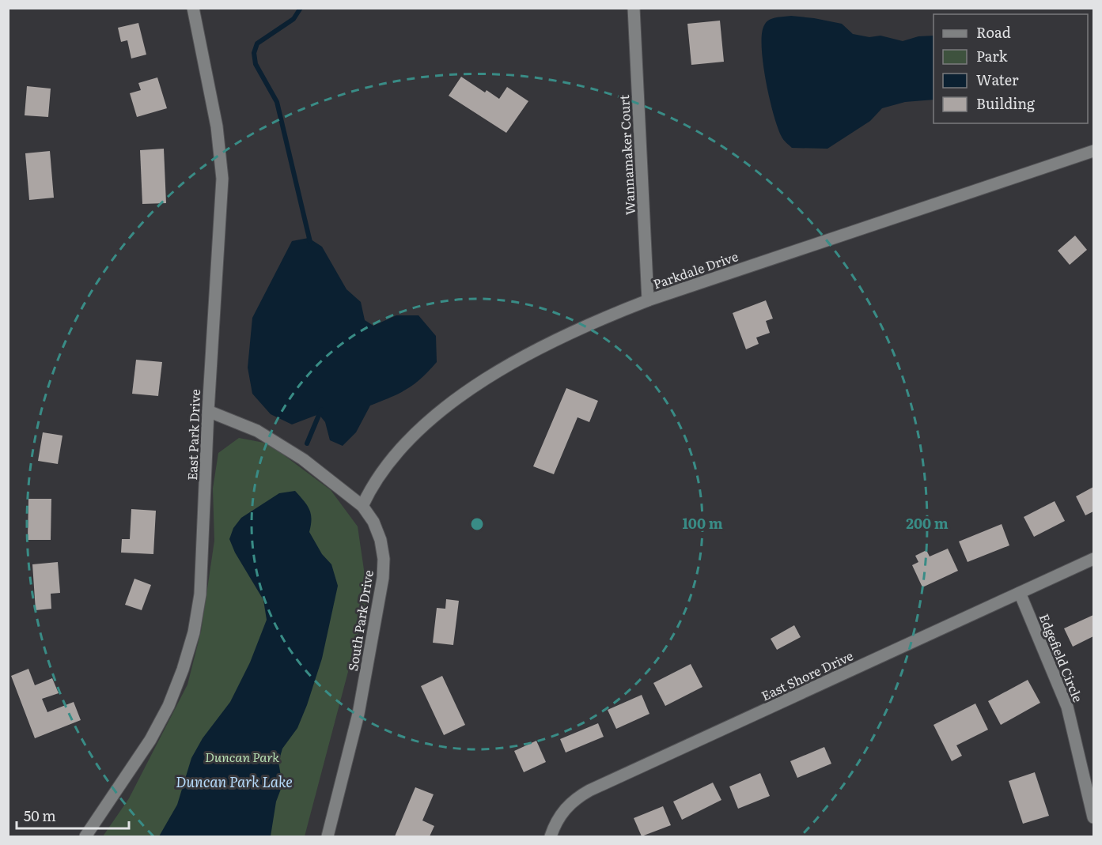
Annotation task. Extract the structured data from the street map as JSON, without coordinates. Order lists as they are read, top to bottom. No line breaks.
{"streets":{"street":["Wannamaker Court","Parkdale Drive","East Park Drive","South Park Drive","Edgefield Circle","East Shore Drive"]},"crossings":[["Wannamaker Court","Parkdale Drive"],["Parkdale Drive","South Park Drive"],["East Park Drive","South Park Drive"],["Edgefield Circle","East Shore Drive"]],"water":["Duncan Park Lake"],"parks":["Duncan Park"],"legend":["Road","Park","Water","Building"],"scale_bar":"50 m","rings":["100 m","200 m"]}
